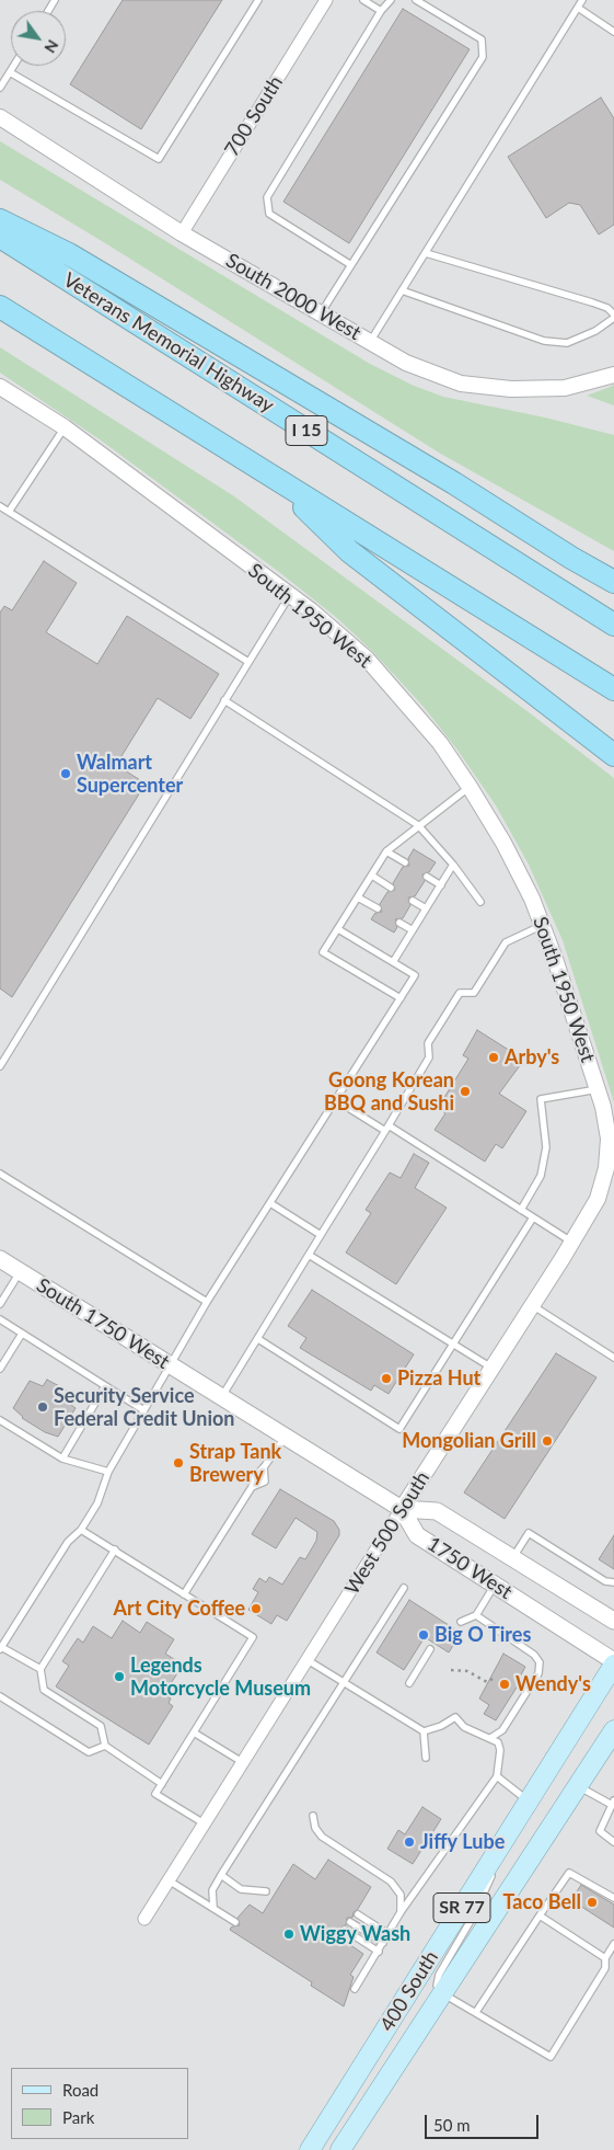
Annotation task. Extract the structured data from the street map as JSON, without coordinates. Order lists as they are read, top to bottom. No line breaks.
{"streets":{"highway":["Veterans Memorial Highway","I 15"],"main road":["South 1750 West","1750 West","SR 77","400 South"],"street":["700 South","South 2000 West","South 1950 West","West 500 South"]},"crossings":[["700 South","South 2000 West"],["South 1950 West","West 500 South"],["South 1750 West","West 500 South"],["South 1750 West","1750 West"],["West 500 South","1750 West"],["1750 West","400 South"],["SR 77","400 South"]],"places":["Walmart Supercenter","Arby's","Goong Korean BBQ and Sushi","Pizza Hut","Security Service Federal Credit Union","Mongolian Grill","Strap Tank Brewery","Art City Coffee","Big O Tires","Legends Motorcycle Museum","Wendy's","Jiffy Lube","Taco Bell","Wiggy Wash"],"legend":["Road","Park"],"scale_bar":"50 m","north":"bottom right"}
